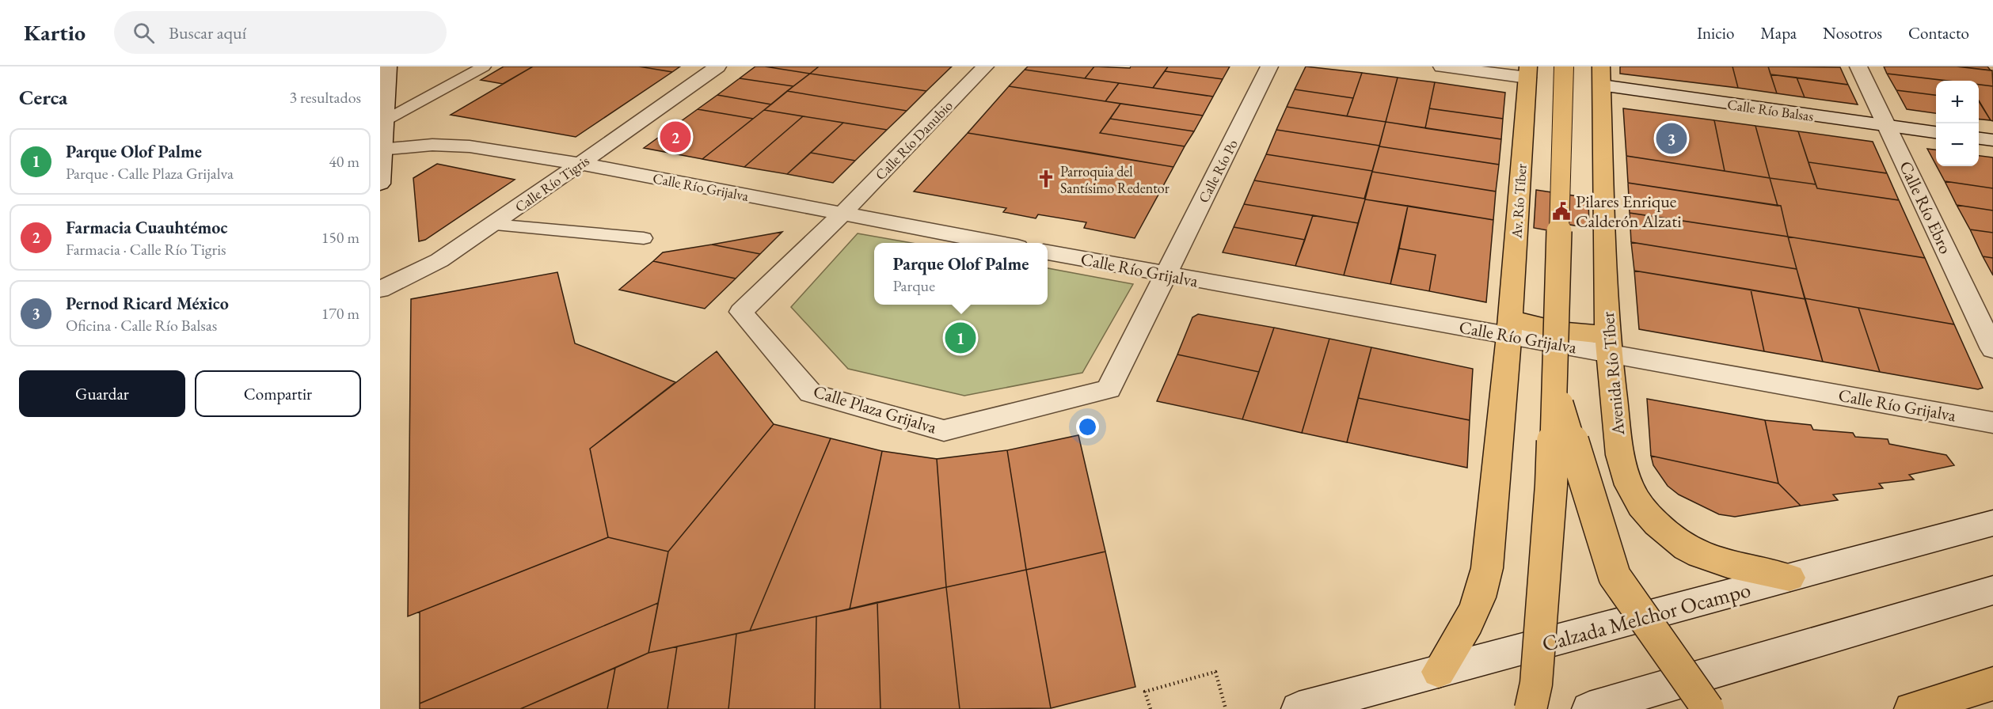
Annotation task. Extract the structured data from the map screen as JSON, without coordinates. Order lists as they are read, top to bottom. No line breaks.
{"streets":{"main road":["Av. Río Tíber","Avenida Río Tíber"],"street":["Calle Río Balsas","Calle Río Danubio","Calle Río Po","Calle Río Tigris","Calle Río Grijalva","Calle Río Ebro","Calle Plaza Grijalva","Calzada Melchor Ocampo"]},"crossings":[["Calle Río Balsas","Calle Río Ebro"],["Calle Río Balsas","Avenida Río Tíber"],["Calle Río Danubio","Calle Río Grijalva"],["Calle Río Danubio","Calle Plaza Grijalva"],["Calle Río Po","Calle Río Grijalva"],["Calle Río Po","Calle Plaza Grijalva"],["Calle Río Tigris","Calle Río Grijalva"],["Calle Río Grijalva","Av. Río Tíber"],["Calle Río Grijalva","Avenida Río Tíber"],["Calle Río Grijalva","Calle Plaza Grijalva"],["Avenida Río Tíber","Calzada Melchor Ocampo"]],"places":{"church":["Parroquia del Santísimo Redentor"],"public building":["Pilares Enrique Calderón Alzati"]},"page":{"header":"Kartio","search":"Buscar aquí","nav":["Inicio","Mapa","Nosotros","Contacto"],"heading":["Cerca","3 resultados"],"map_buttons":["+","−"],"pins":["2","3","1"],"list":[{"mark":"1","name":"Parque Olof Palme","note":"Parque · Calle Plaza Grijalva","value":"40 m"},{"mark":"2","name":"Farmacia Cuauhtémoc","note":"Farmacia · Calle Río Tigris","value":"150 m"},{"mark":"3","name":"Pernod Ricard México","note":"Oficina · Calle Río Balsas","value":"170 m"}],"popup":["Parque Olof Palme","Parque"],"buttons":["Guardar","Compartir"]}}
